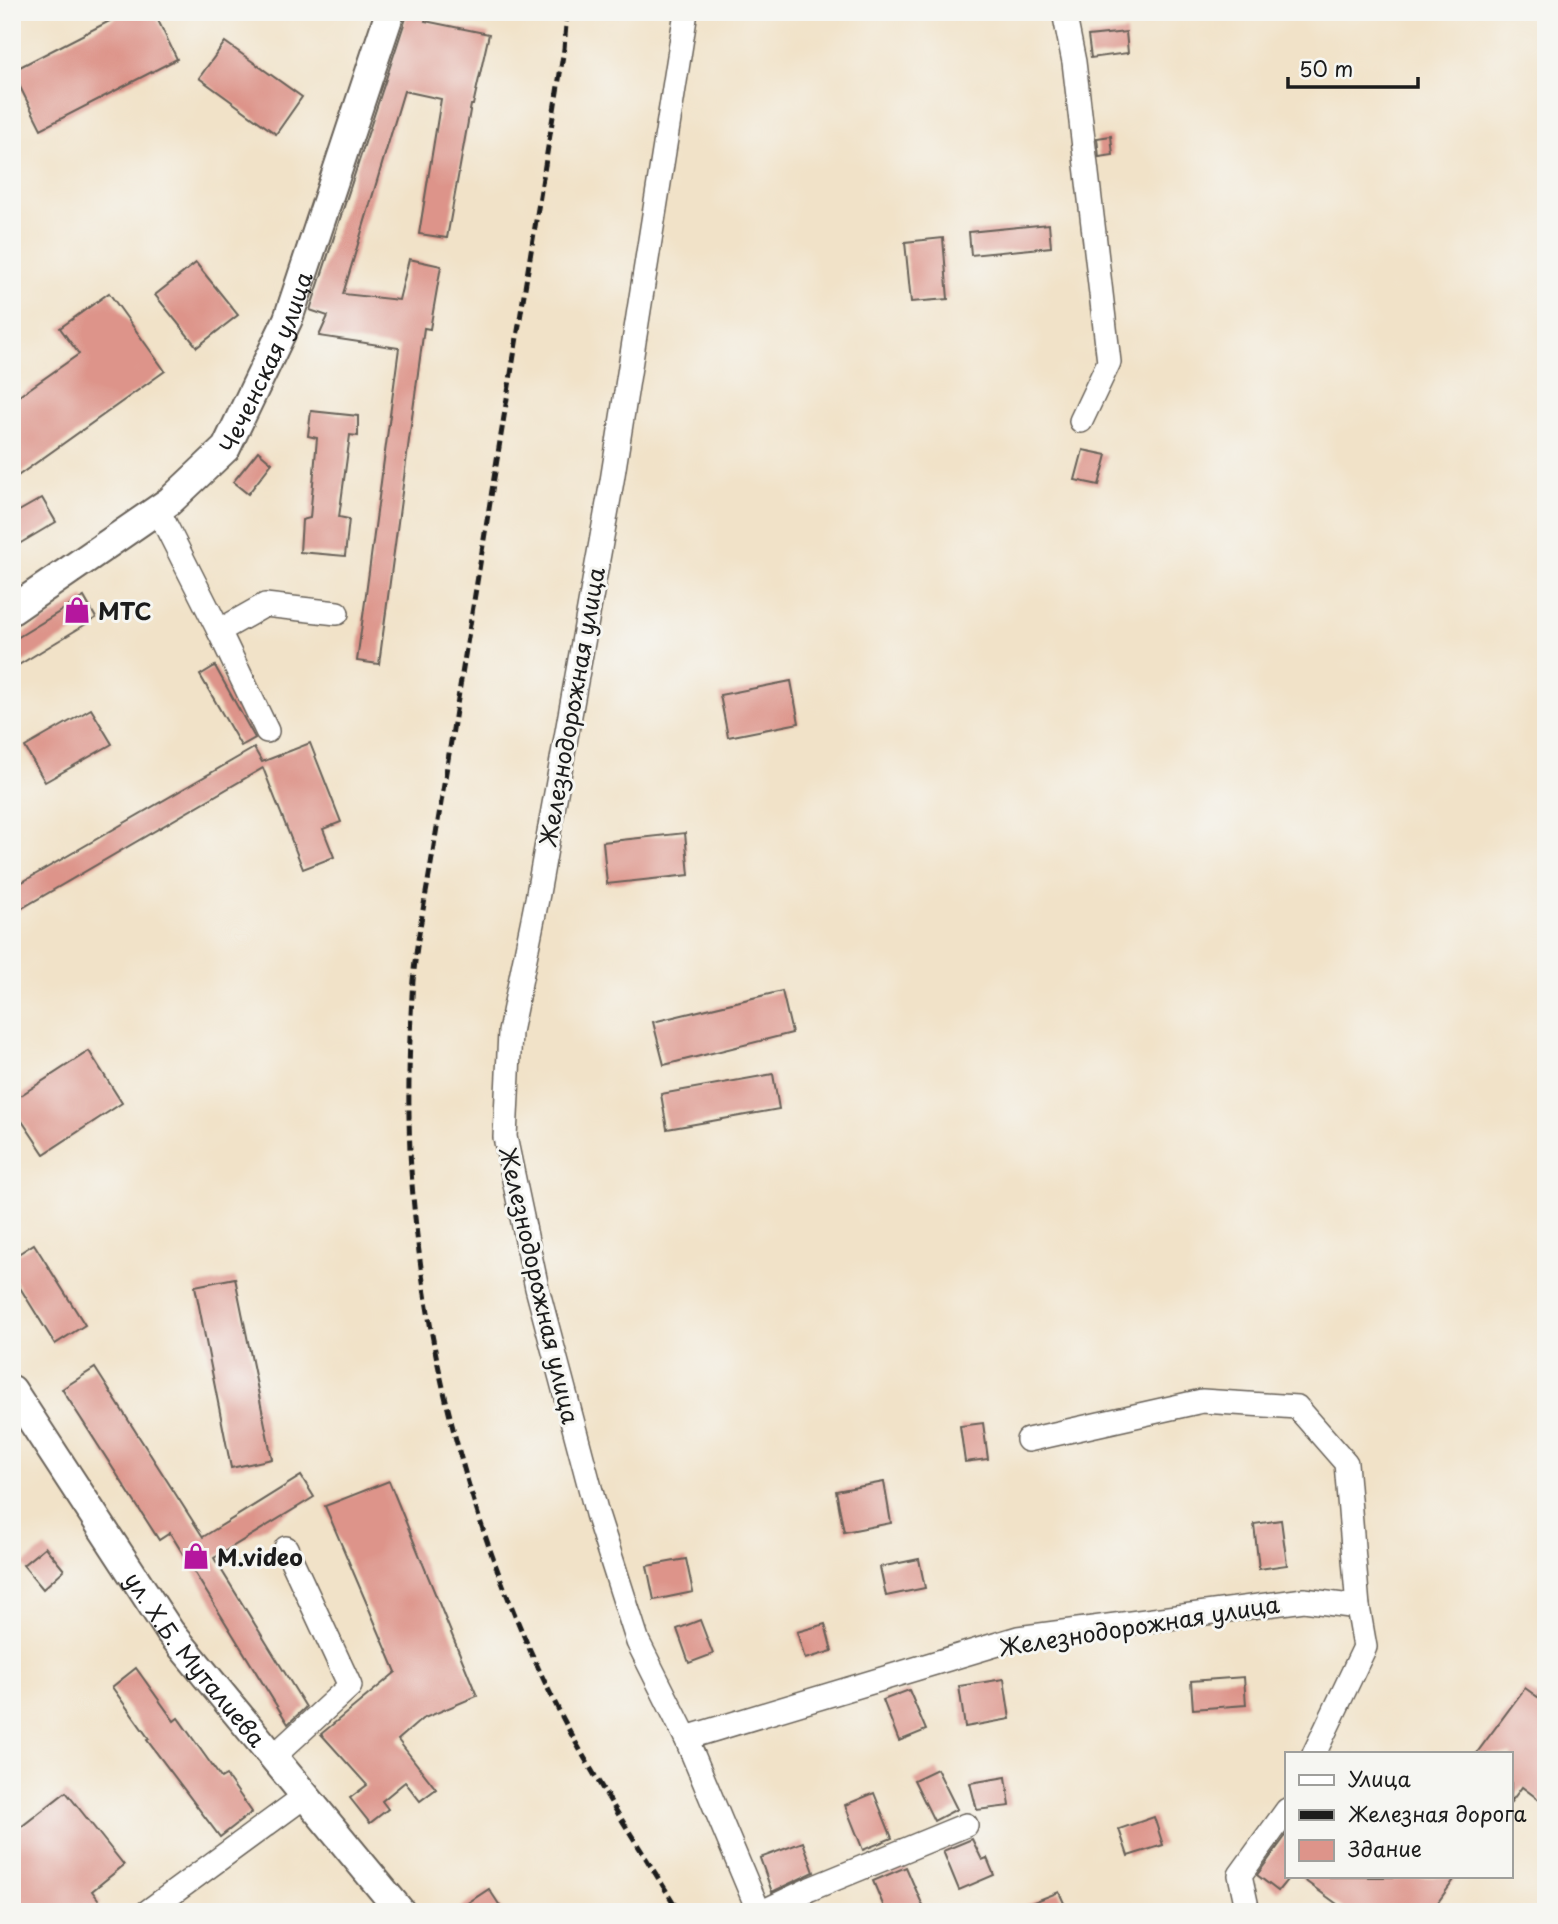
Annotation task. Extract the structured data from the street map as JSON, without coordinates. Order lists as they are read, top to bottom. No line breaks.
{"streets":{"main road":["Чеченская улица","ул. Х.Б. Муталиева"],"street":["Железнодорожная улица"]},"places":{"shop":["МТС","M.video"]},"legend":["Улица","Железная дорога","Здание"],"scale_bar":"50 m"}
